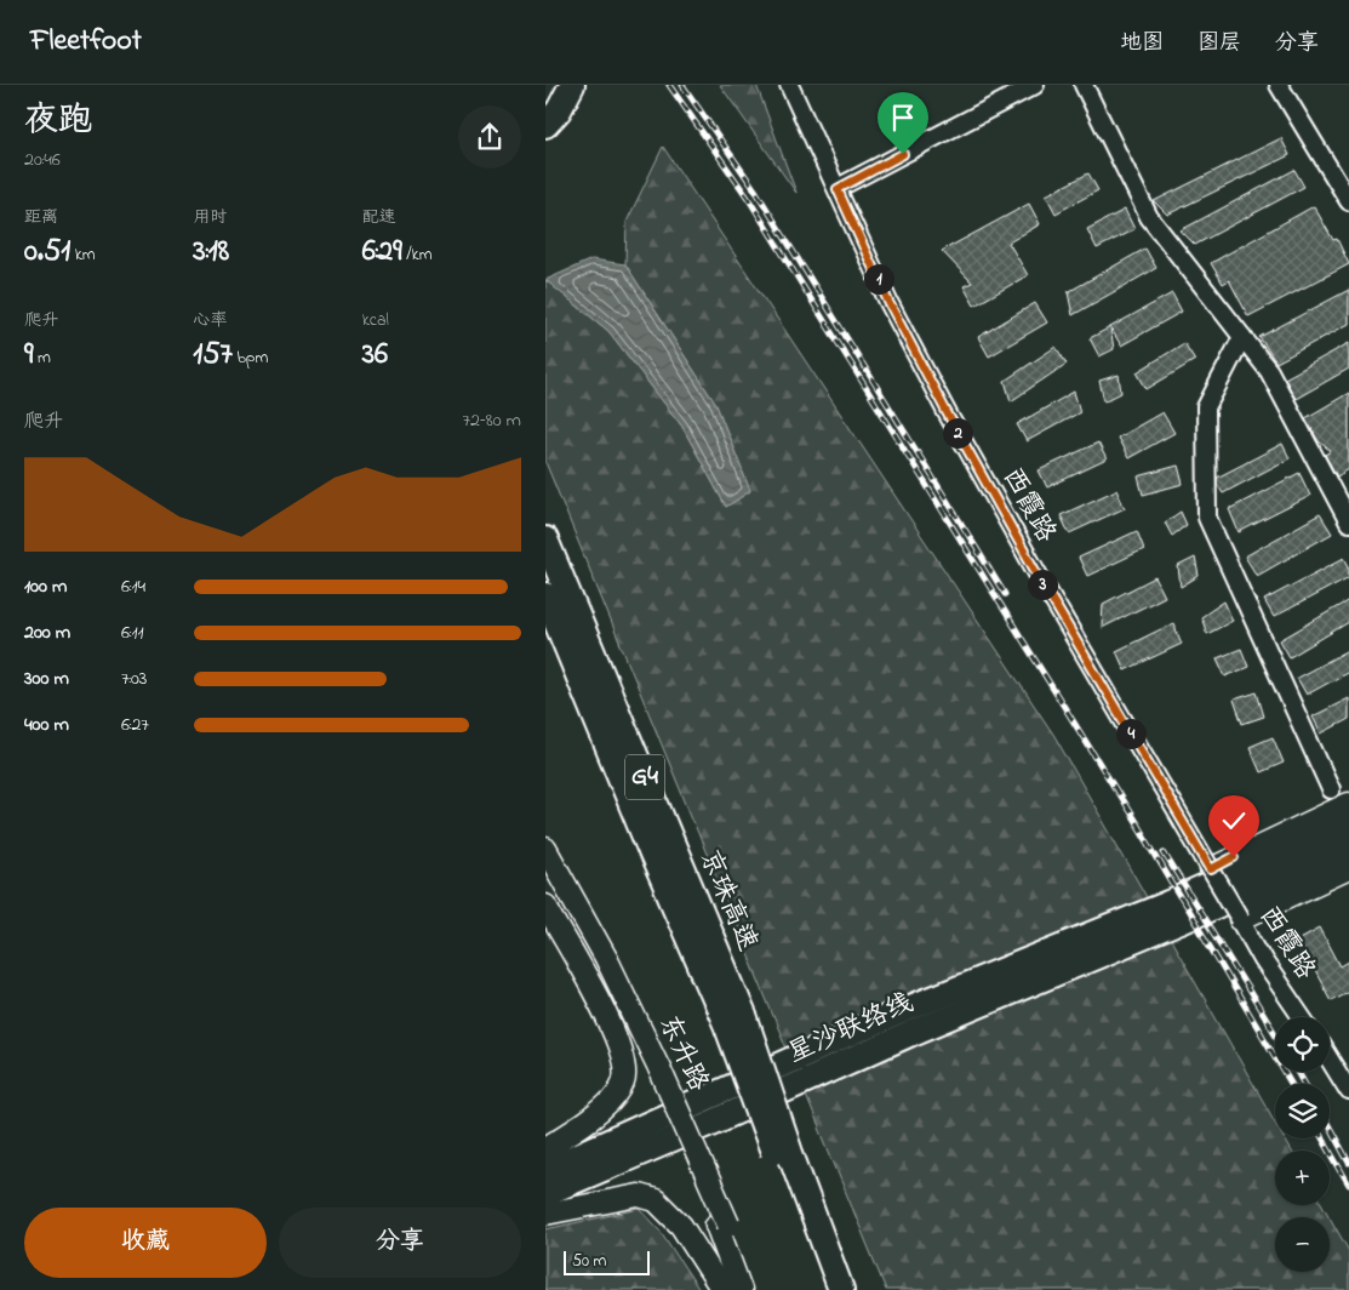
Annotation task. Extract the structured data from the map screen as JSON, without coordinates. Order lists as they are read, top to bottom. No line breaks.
{"streets":{"highway":["G4","京珠高速","星沙联络线"],"main road":["东升路"],"street":["西霞路"]},"scale_bar":"50 m","page":{"header":"Fleetfoot","nav":["地图","图层","分享"],"heading":["夜跑","20:46"],"stats":[["距离","0.51 km"],["用时","3:18"],["配速","6:29 /km"],["爬升","9 m"],["心率","157 bpm"],["kcal","36"]],"pins":["1","2","3","4"],"chart":["爬升","72–80 m"],"list":[{"name":"100 m","note":"6:14"},{"name":"200 m","note":"6:11"},{"name":"300 m","note":"7:03"},{"name":"400 m","note":"6:27"}],"map_buttons":["+","−"],"buttons":["收藏","分享"],"scale":"50 m"}}
